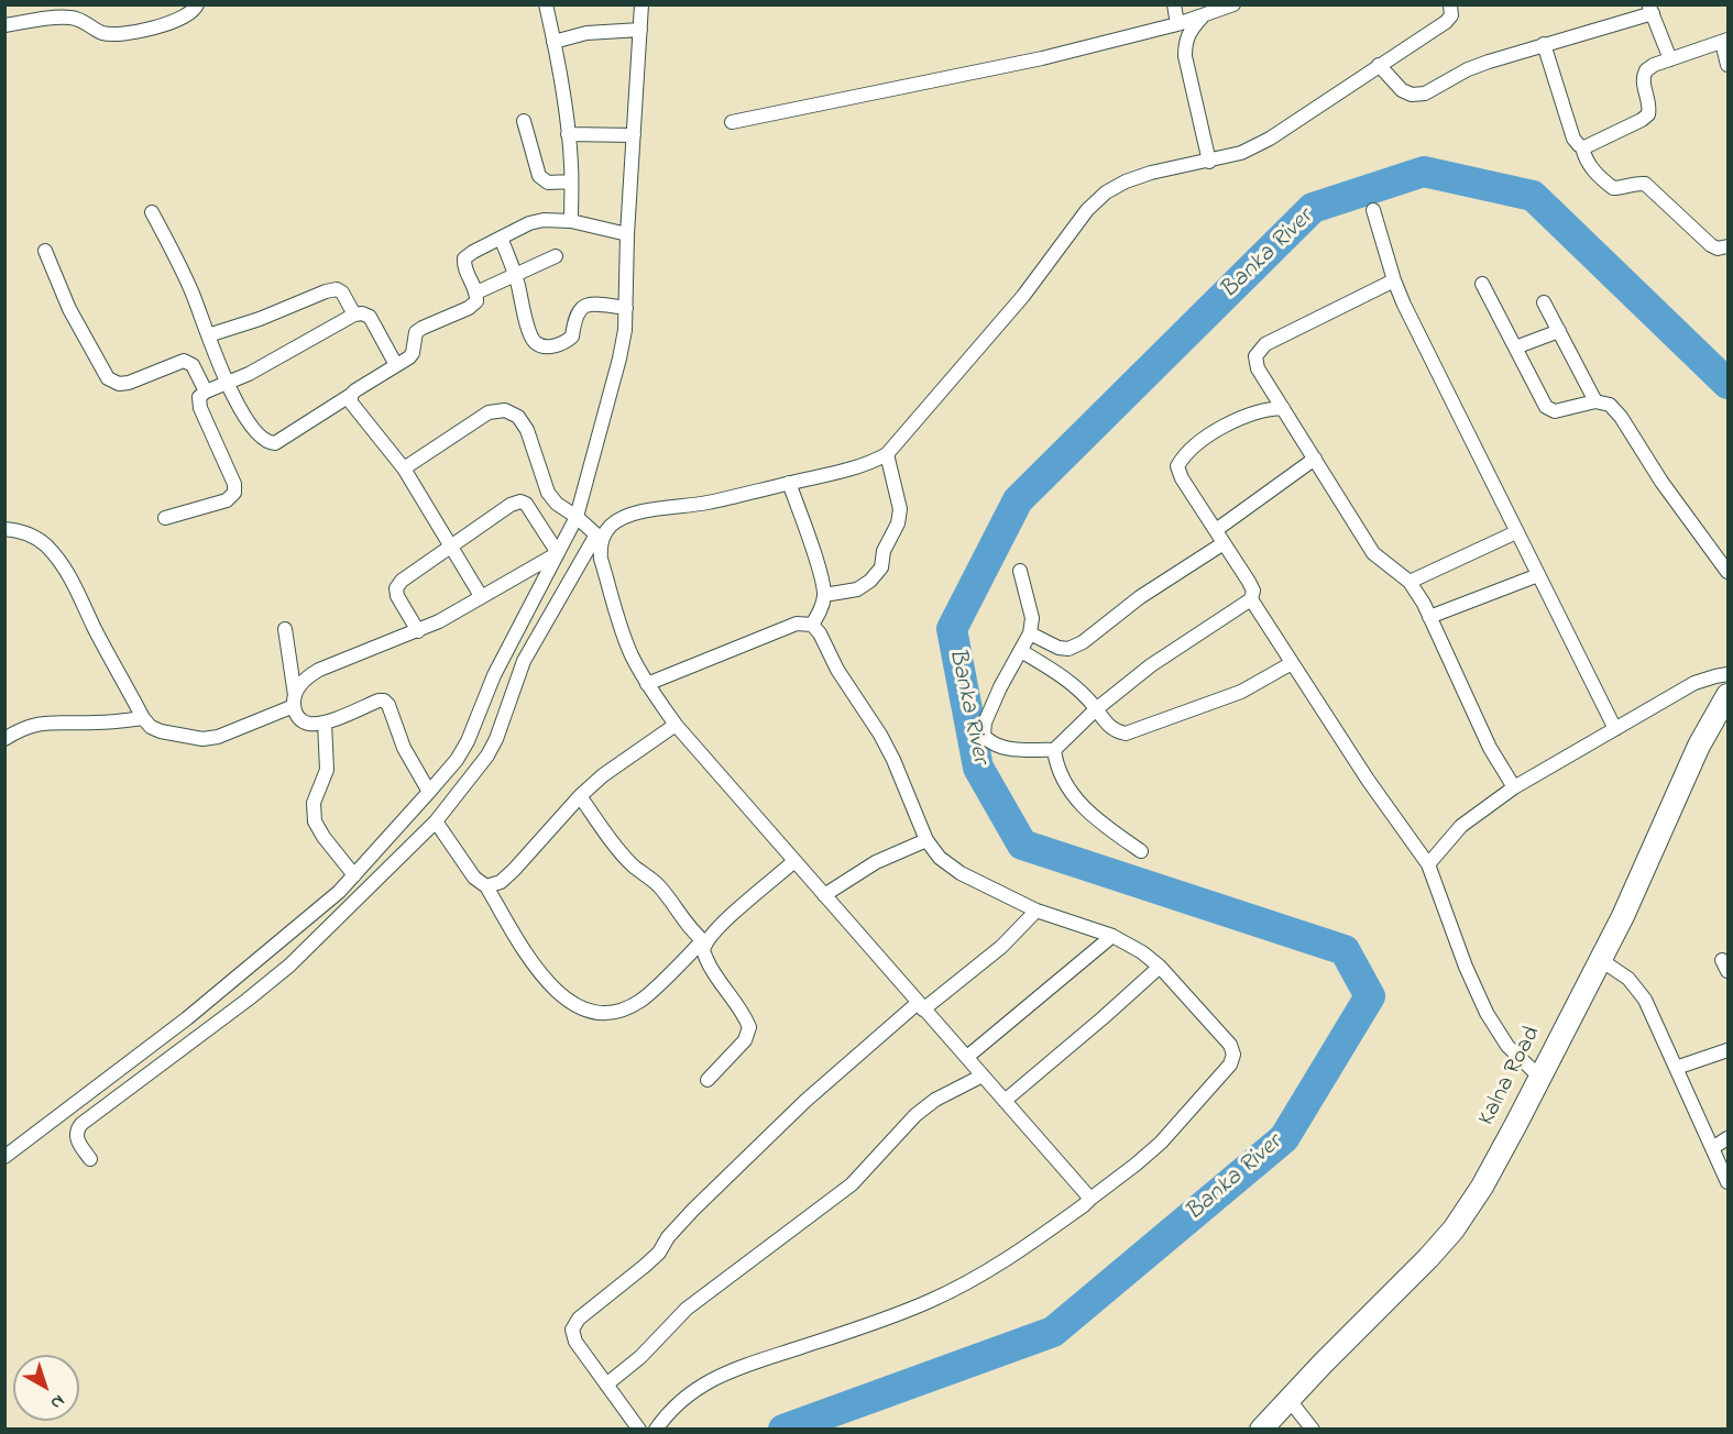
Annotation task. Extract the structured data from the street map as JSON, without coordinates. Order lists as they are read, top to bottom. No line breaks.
{"streets":{"main road":["Kalna Road"]},"water":["Banka River"],"north":"bottom right"}
